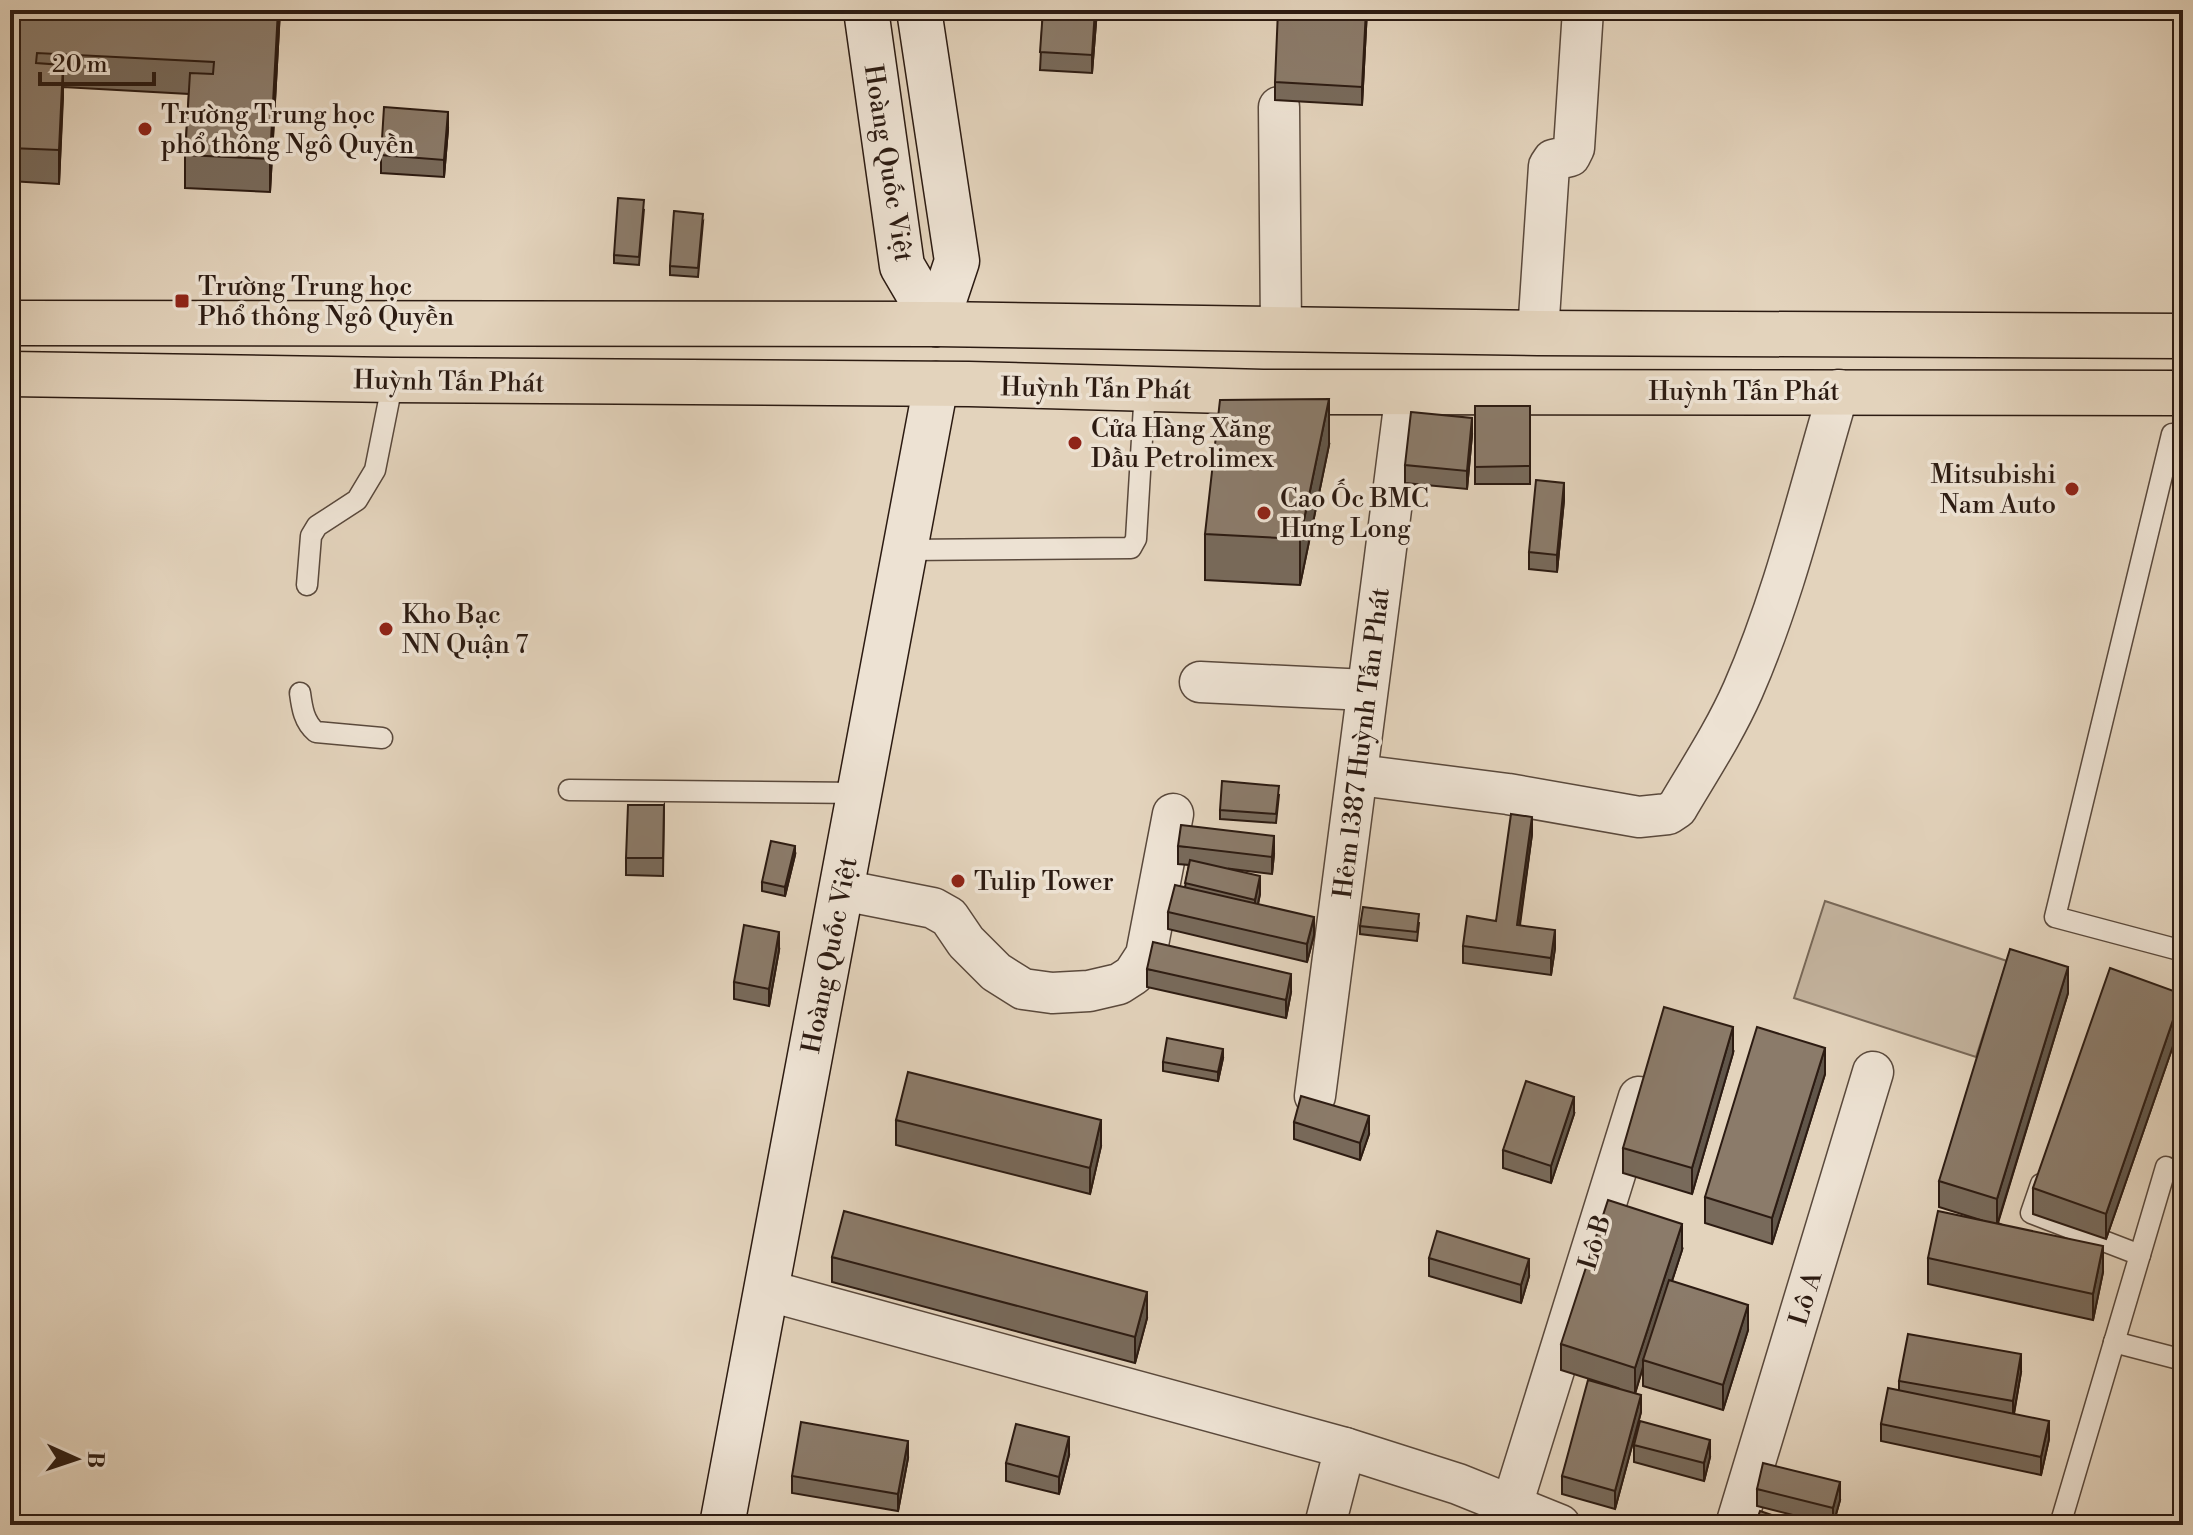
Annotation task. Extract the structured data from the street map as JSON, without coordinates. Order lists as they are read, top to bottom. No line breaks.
{"streets":{"main road":["Huỳnh Tấn Phát"],"street":["Hoàng Quốc Việt","Hẻm 1387 Huỳnh Tấn Phát","Lô B","Lô A"]},"crossings":[["Hoàng Quốc Việt","Huỳnh Tấn Phát"],["Huỳnh Tấn Phát","Hẻm 1387 Huỳnh Tấn Phát"]],"places":{"other":["Trường Trung học phổ thông Ngô Quyền","Cửa Hàng Xăng Dầu Petrolimex","Mitsubishi Nam Auto","Cao Ốc BMC Hưng Long","Kho Bạc NN Quận 7","Tulip Tower"],"transit":["Trường Trung học Phổ thông Ngô Quyền"]},"scale_bar":"20 m","north":"right"}
